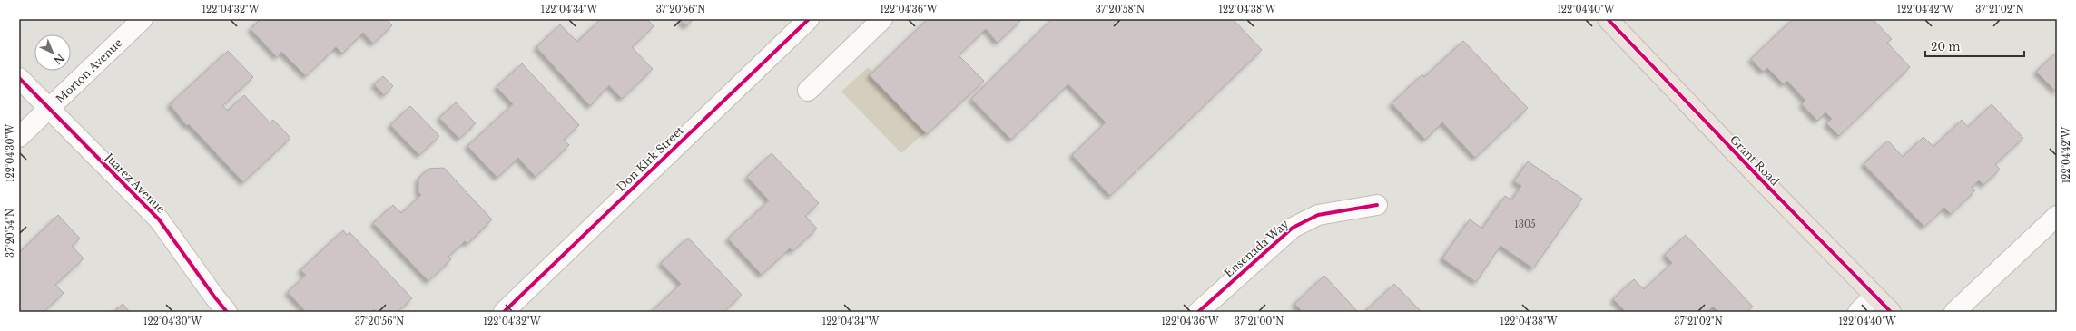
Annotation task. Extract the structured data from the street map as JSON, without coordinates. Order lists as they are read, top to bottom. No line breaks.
{"streets":{"main road":["Grant Road"],"street":["Morton Avenue","Don Kirk Street","Juarez Avenue","Ensenada Way"]},"crossings":[["Morton Avenue","Juarez Avenue"]],"house_numbers":["1305"],"scale_bar":"20 m","north":"bottom right","coordinates":["122°04'32\"W","122°04'34\"W","37°20'56\"N","122°04'36\"W","37°20'58\"N","122°04'38\"W","122°04'40\"W","122°04'42\"W","37°21'02\"N","122°04'30\"W","37°20'54\"N","37°21'00\"N"]}
